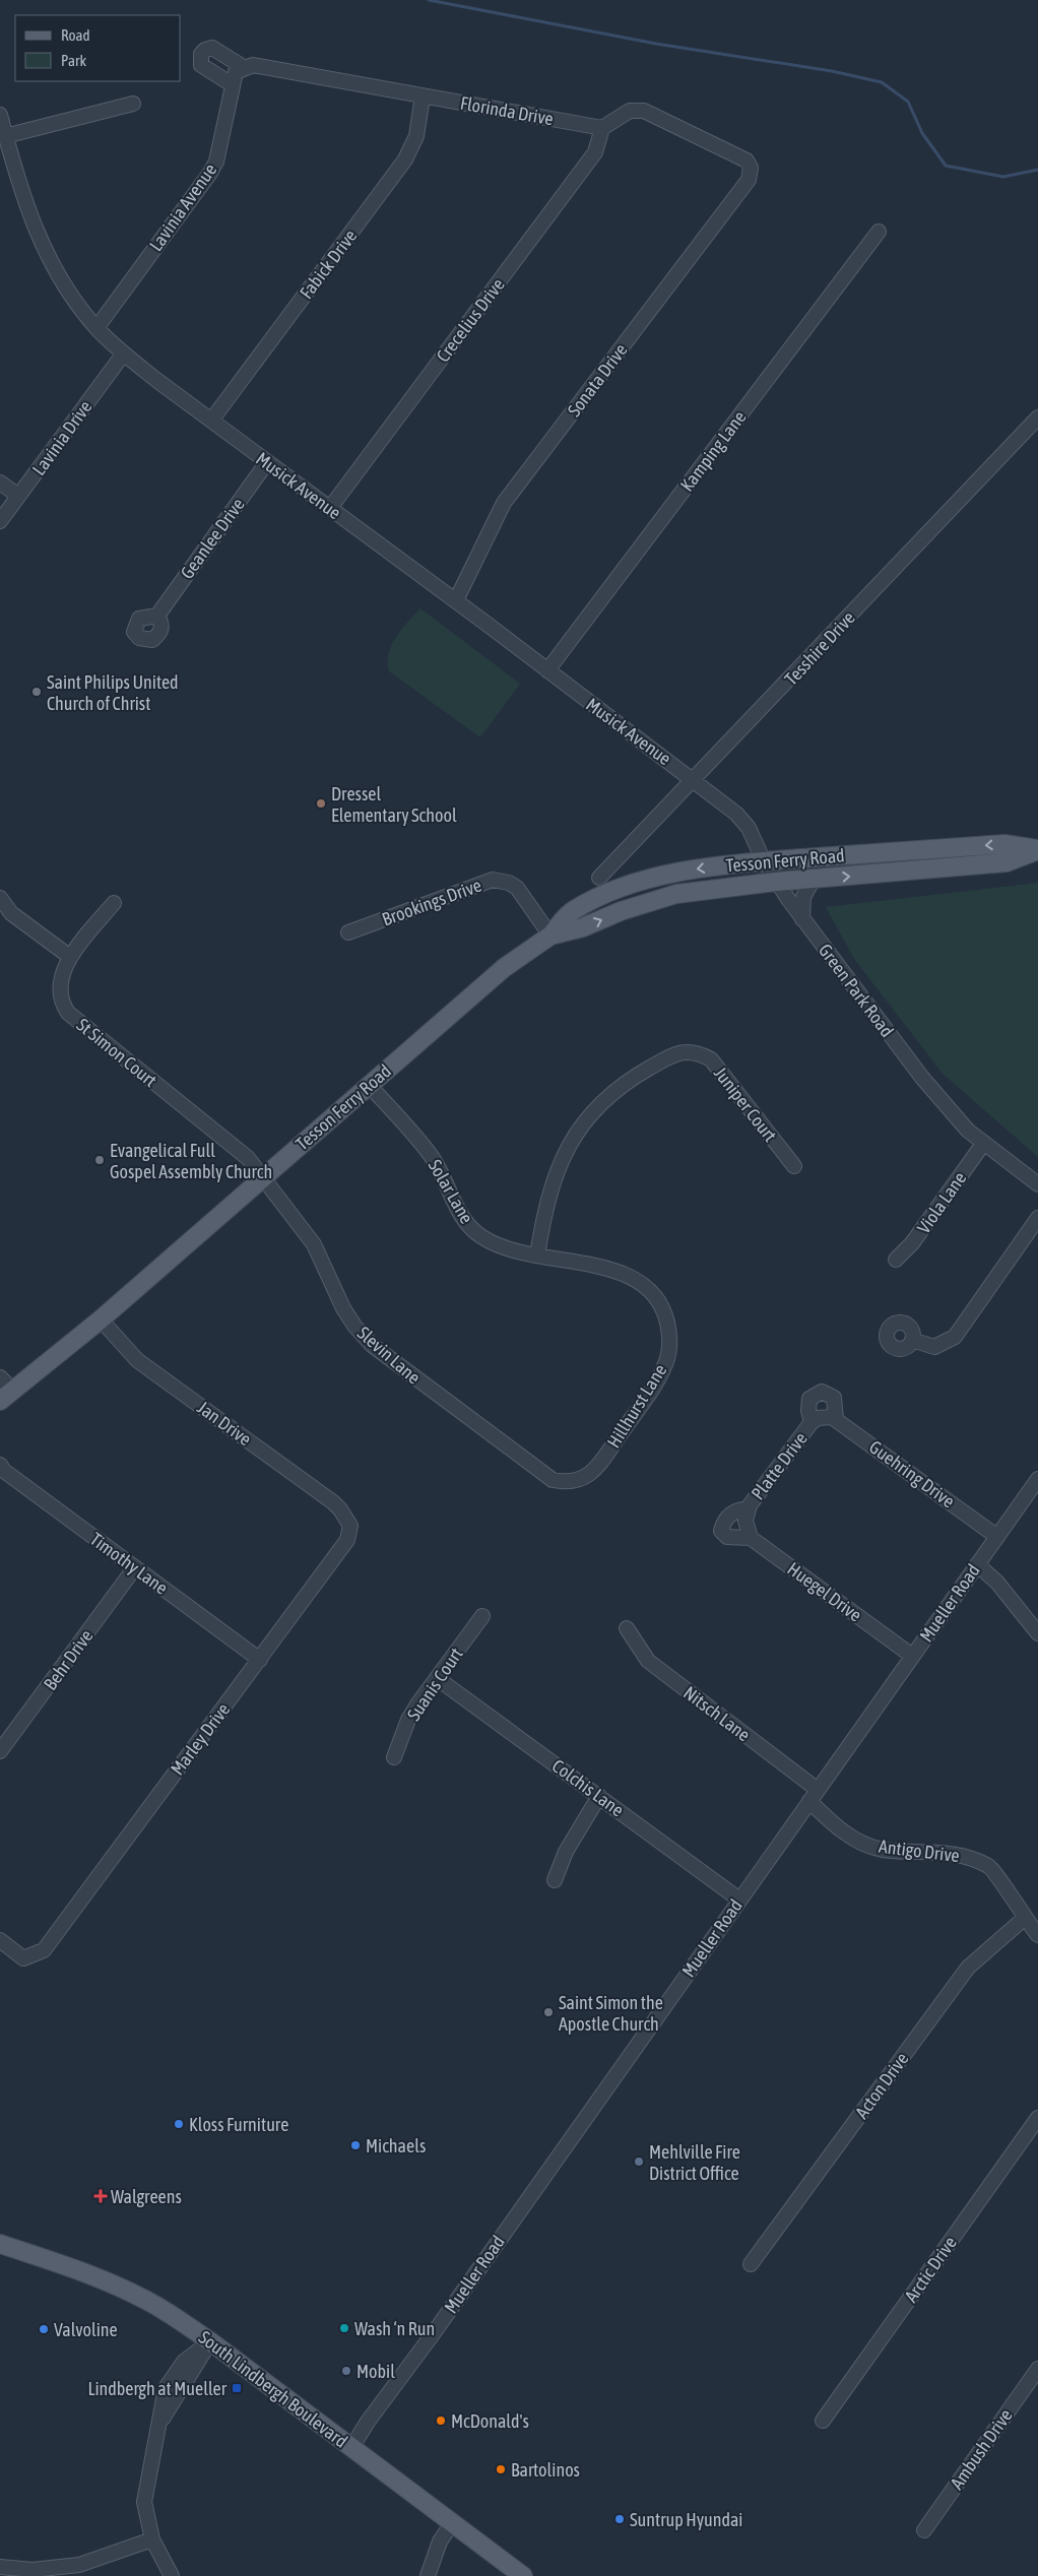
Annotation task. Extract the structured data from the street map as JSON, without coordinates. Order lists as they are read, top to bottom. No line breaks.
{"streets":{"main road":["Tesson Ferry Road","South Lindbergh Boulevard"],"street":["Florinda Drive","Lavinia Avenue","Fabick Drive","Crecelius Drive","Sonata Drive","Lavinia Drive","Kamping Lane","Musick Avenue","Geanlee Drive","Tesshire Drive","Brookings Drive","Green Park Road","St Simon Court","Juniper Court","Solar Lane","Viola Lane","Slevin Lane","Hillhurst Lane","Jan Drive","Platte Drive","Guehring Drive","Timothy Lane","Huegel Drive","Mueller Road","Behr Drive","Suanis Court","Nitsch Lane","Marley Drive","Colchis Lane","Antigo Drive","Acton Drive","Arctic Drive","Ambush Drive"]},"crossings":[["Florinda Drive","Lavinia Avenue"],["Florinda Drive","Fabick Drive"],["Florinda Drive","Crecelius Drive"],["Florinda Drive","Sonata Drive"],["Lavinia Avenue","Musick Avenue"],["Fabick Drive","Musick Avenue"],["Crecelius Drive","Sonata Drive"],["Crecelius Drive","Musick Avenue"],["Sonata Drive","Musick Avenue"],["Lavinia Drive","Musick Avenue"],["Kamping Lane","Musick Avenue"],["Musick Avenue","Geanlee Drive"],["Musick Avenue","Tesshire Drive"],["Musick Avenue","Green Park Road"],["Tesshire Drive","Green Park Road"],["Tesson Ferry Road","Brookings Drive"],["Tesson Ferry Road","Green Park Road"],["Tesson Ferry Road","St Simon Court"],["Tesson Ferry Road","Solar Lane"],["Tesson Ferry Road","Slevin Lane"],["Tesson Ferry Road","Jan Drive"],["Green Park Road","Viola Lane"],["St Simon Court","Slevin Lane"],["Juniper Court","Solar Lane"],["Solar Lane","Hillhurst Lane"],["Slevin Lane","Hillhurst Lane"],["Jan Drive","Marley Drive"],["Platte Drive","Guehring Drive"],["Platte Drive","Huegel Drive"],["Guehring Drive","Mueller Road"],["Timothy Lane","Behr Drive"],["Timothy Lane","Marley Drive"],["Huegel Drive","Mueller Road"],["Mueller Road","Nitsch Lane"],["Mueller Road","Colchis Lane"],["Mueller Road","Antigo Drive"],["Mueller Road","South Lindbergh Boulevard"],["Suanis Court","Colchis Lane"],["Nitsch Lane","Antigo Drive"],["Antigo Drive","Acton Drive"]],"places":{"other":["Saint Philips United Church of Christ","Dressel Elementary School","Evangelical Full Gospel Assembly Church","Saint Simon the Apostle Church","Kloss Furniture","Michaels","Mehlville Fire District Office","Wash ‘n Run","Valvoline","Mobil","McDonald's","Bartolinos","Suntrup Hyundai"],"health":["Walgreens"],"transit":["Lindbergh at Mueller"]},"legend":["Road","Park"]}
